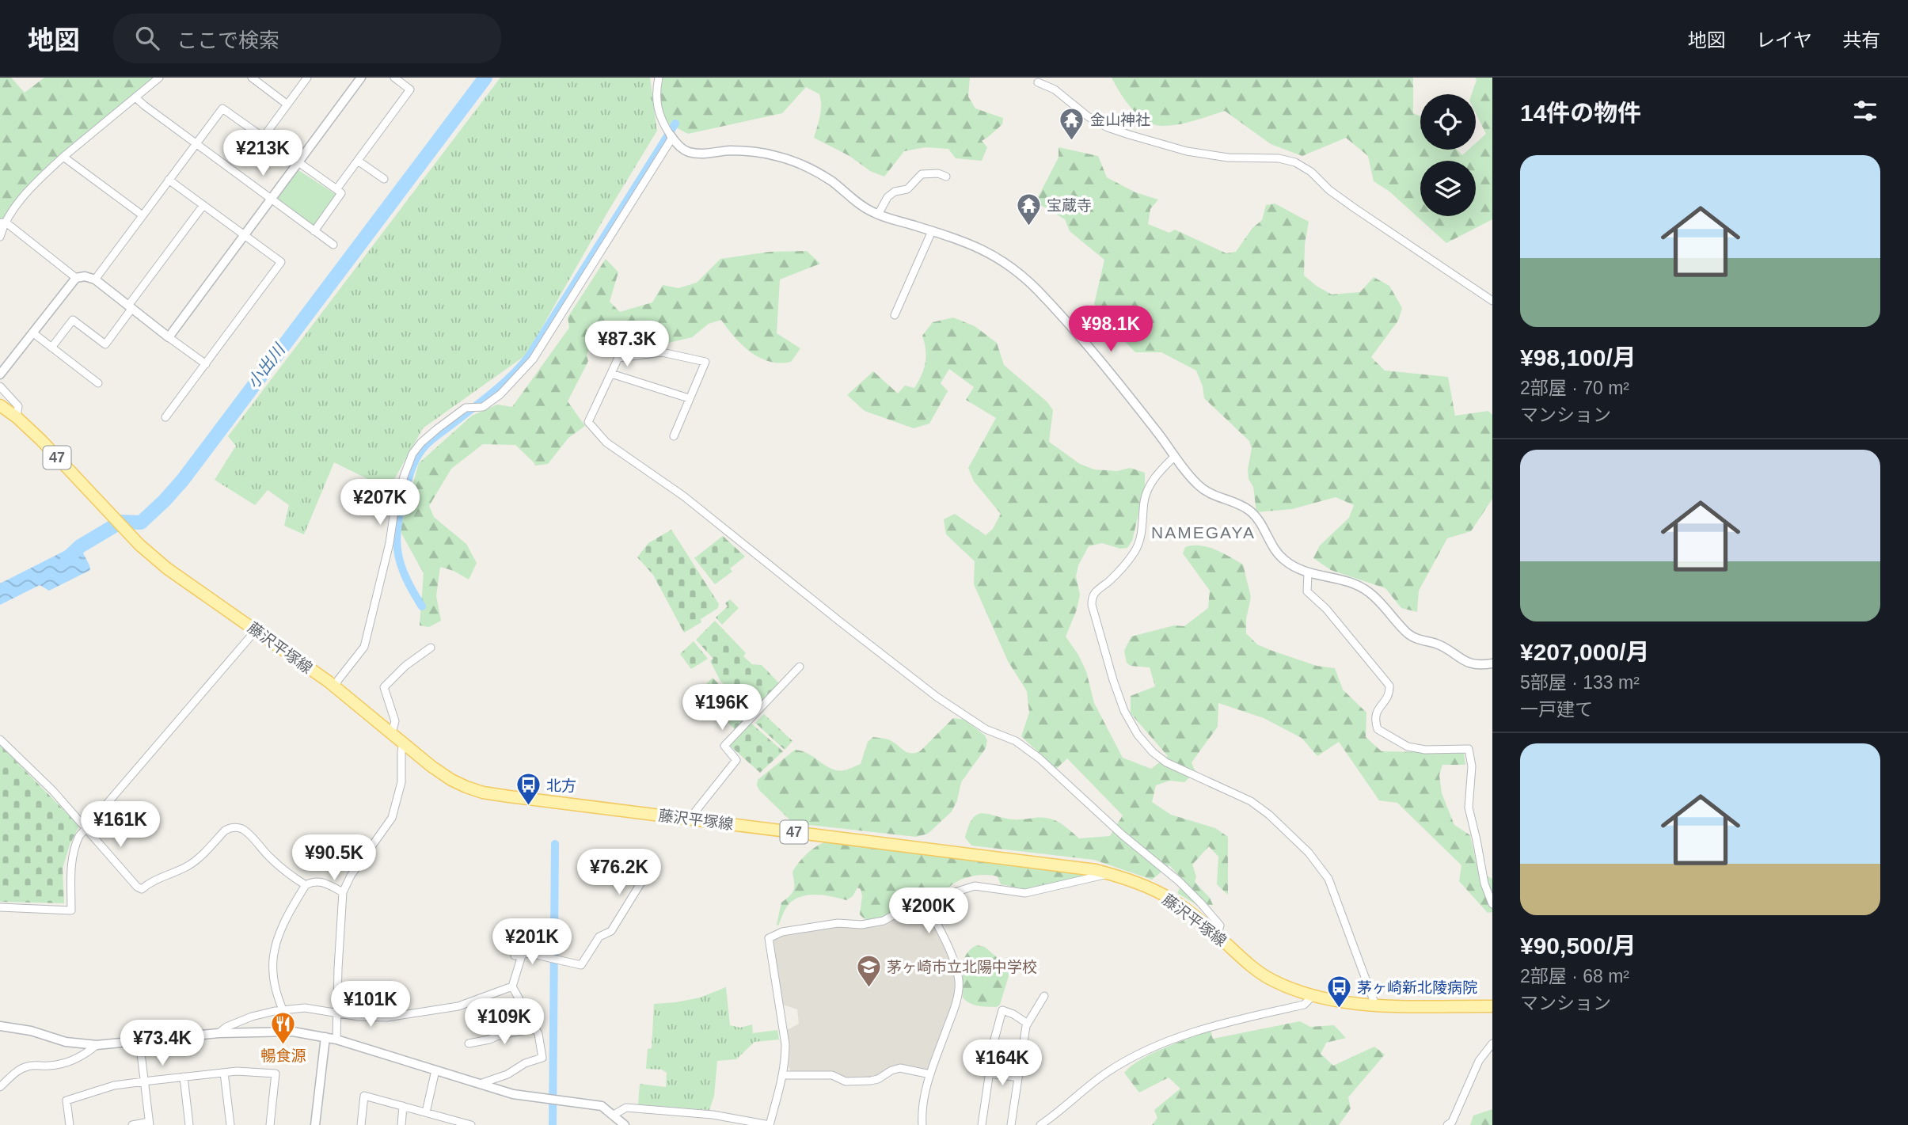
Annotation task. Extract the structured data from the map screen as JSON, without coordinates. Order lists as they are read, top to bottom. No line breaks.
{"streets":{"main road":["47","藤沢平塚線"]},"districts":["NAMEGAYA"],"water":["小出川"],"places":{"temple":["金山神社","宝蔵寺"],"bus stop":["北方","茅ヶ崎新北陵病院"],"school or university":["茅ヶ崎市立北陽中学校"],"restaurant":["暢食源"]},"page":{"header":"地図","search":"ここで検索","nav":["地図","レイヤ","共有"],"heading":"14件の物件","price":["¥213K","¥98.1K","¥87.3K","¥207K","¥196K","¥161K","¥90.5K","¥76.2K","¥200K","¥201K","¥101K","¥109K","¥73.4K","¥164K"],"list":[{"name":"¥98,100/月","note":"2部屋 · 70 m² · マンション"},{"name":"¥207,000/月","note":"5部屋 · 133 m² · 一戸建て"},{"name":"¥90,500/月","note":"2部屋 · 68 m² · マンション"}]}}
